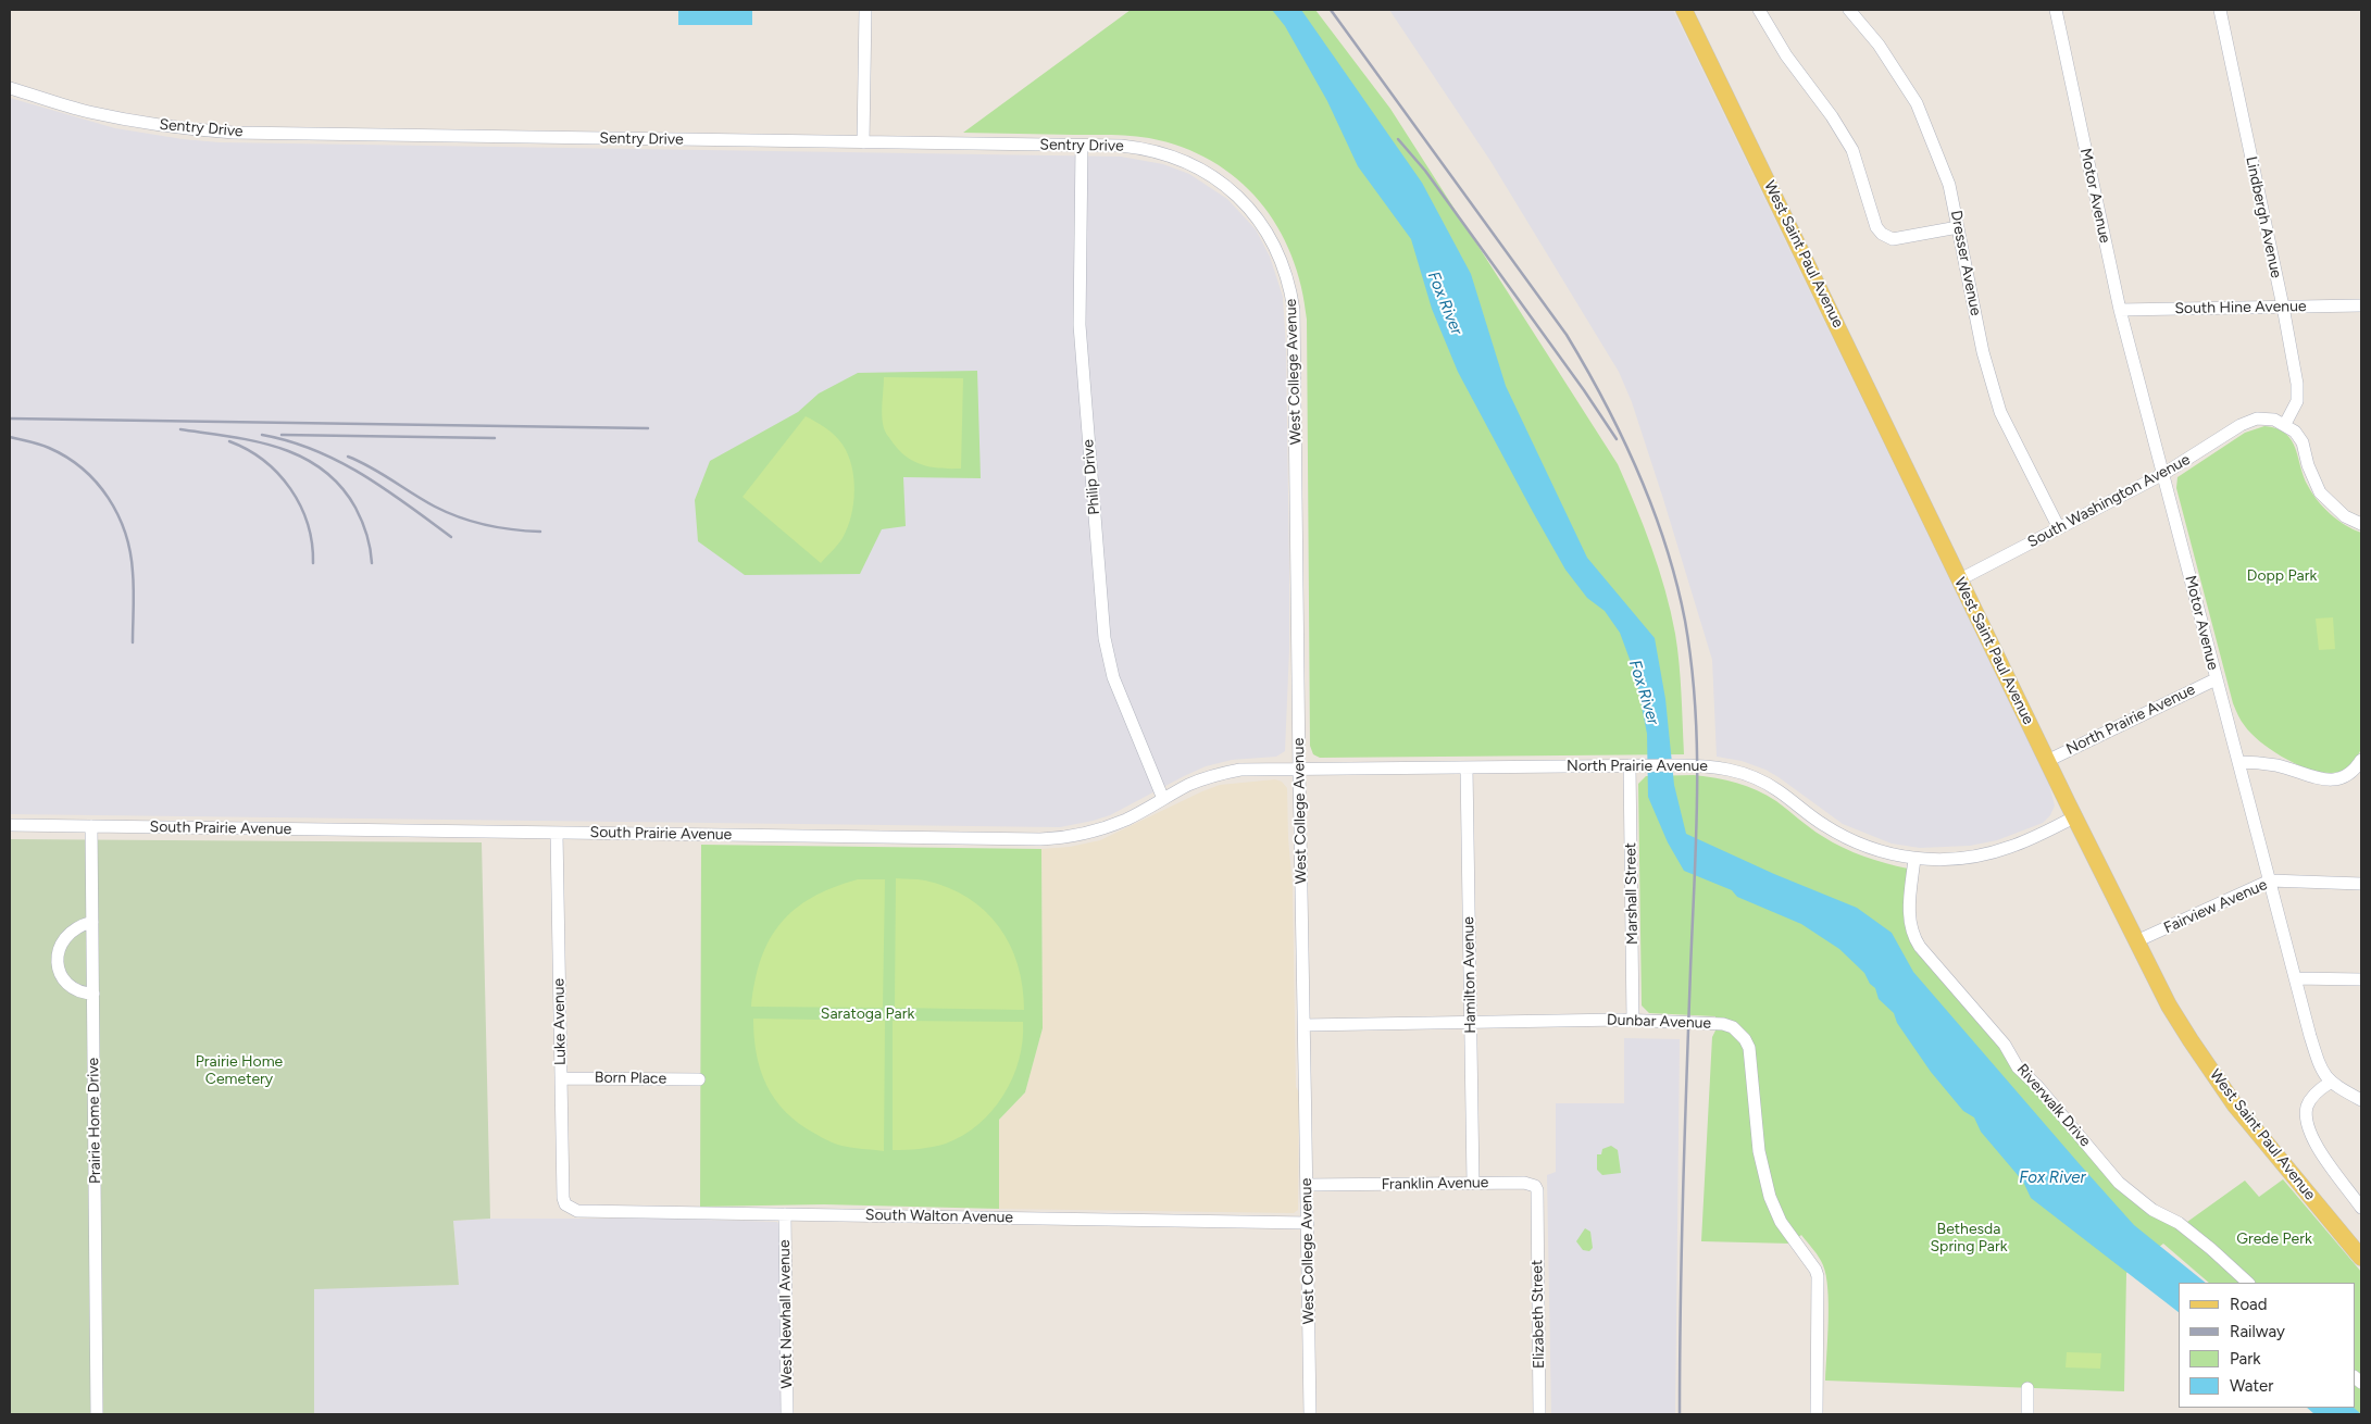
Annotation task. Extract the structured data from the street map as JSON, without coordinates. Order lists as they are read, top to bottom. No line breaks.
{"streets":{"main road":["West Saint Paul Avenue"],"street":["Sentry Drive","Motor Avenue","Lindbergh Avenue","Dresser Avenue","South Hine Avenue","West College Avenue","Philip Drive","South Washington Avenue","North Prairie Avenue","South Prairie Avenue","Marshall Street","Fairview Avenue","Hamilton Avenue","Luke Avenue","Dunbar Avenue","Born Place","Riverwalk Drive","Prairie Home Drive","Franklin Avenue","South Walton Avenue","West Newhall Avenue","Elizabeth Street"]},"crossings":[["Sentry Drive","West College Avenue"],["Sentry Drive","Philip Drive"],["Motor Avenue","South Hine Avenue"],["Motor Avenue","South Washington Avenue"],["Motor Avenue","North Prairie Avenue"],["Motor Avenue","Fairview Avenue"],["Lindbergh Avenue","South Hine Avenue"],["Lindbergh Avenue","South Washington Avenue"],["West Saint Paul Avenue","South Washington Avenue"],["West Saint Paul Avenue","North Prairie Avenue"],["West Saint Paul Avenue","Fairview Avenue"],["Dresser Avenue","South Washington Avenue"],["West College Avenue","North Prairie Avenue"],["West College Avenue","South Prairie Avenue"],["West College Avenue","Dunbar Avenue"],["West College Avenue","Franklin Avenue"],["West College Avenue","South Walton Avenue"],["Philip Drive","South Prairie Avenue"],["North Prairie Avenue","South Prairie Avenue"],["North Prairie Avenue","Marshall Street"],["North Prairie Avenue","Hamilton Avenue"],["North Prairie Avenue","Riverwalk Drive"],["South Prairie Avenue","Luke Avenue"],["South Prairie Avenue","Prairie Home Drive"],["Marshall Street","Dunbar Avenue"],["Hamilton Avenue","Dunbar Avenue"],["Hamilton Avenue","Franklin Avenue"],["Luke Avenue","Born Place"],["Luke Avenue","South Walton Avenue"],["Franklin Avenue","Elizabeth Street"],["South Walton Avenue","West Newhall Avenue"]],"water":["Fox River"],"parks":["Dopp Park","Saratoga Park","Prairie Home Cemetery","Bethesda Spring Park","Grede Perk"],"legend":["Road","Railway","Park","Water"]}
